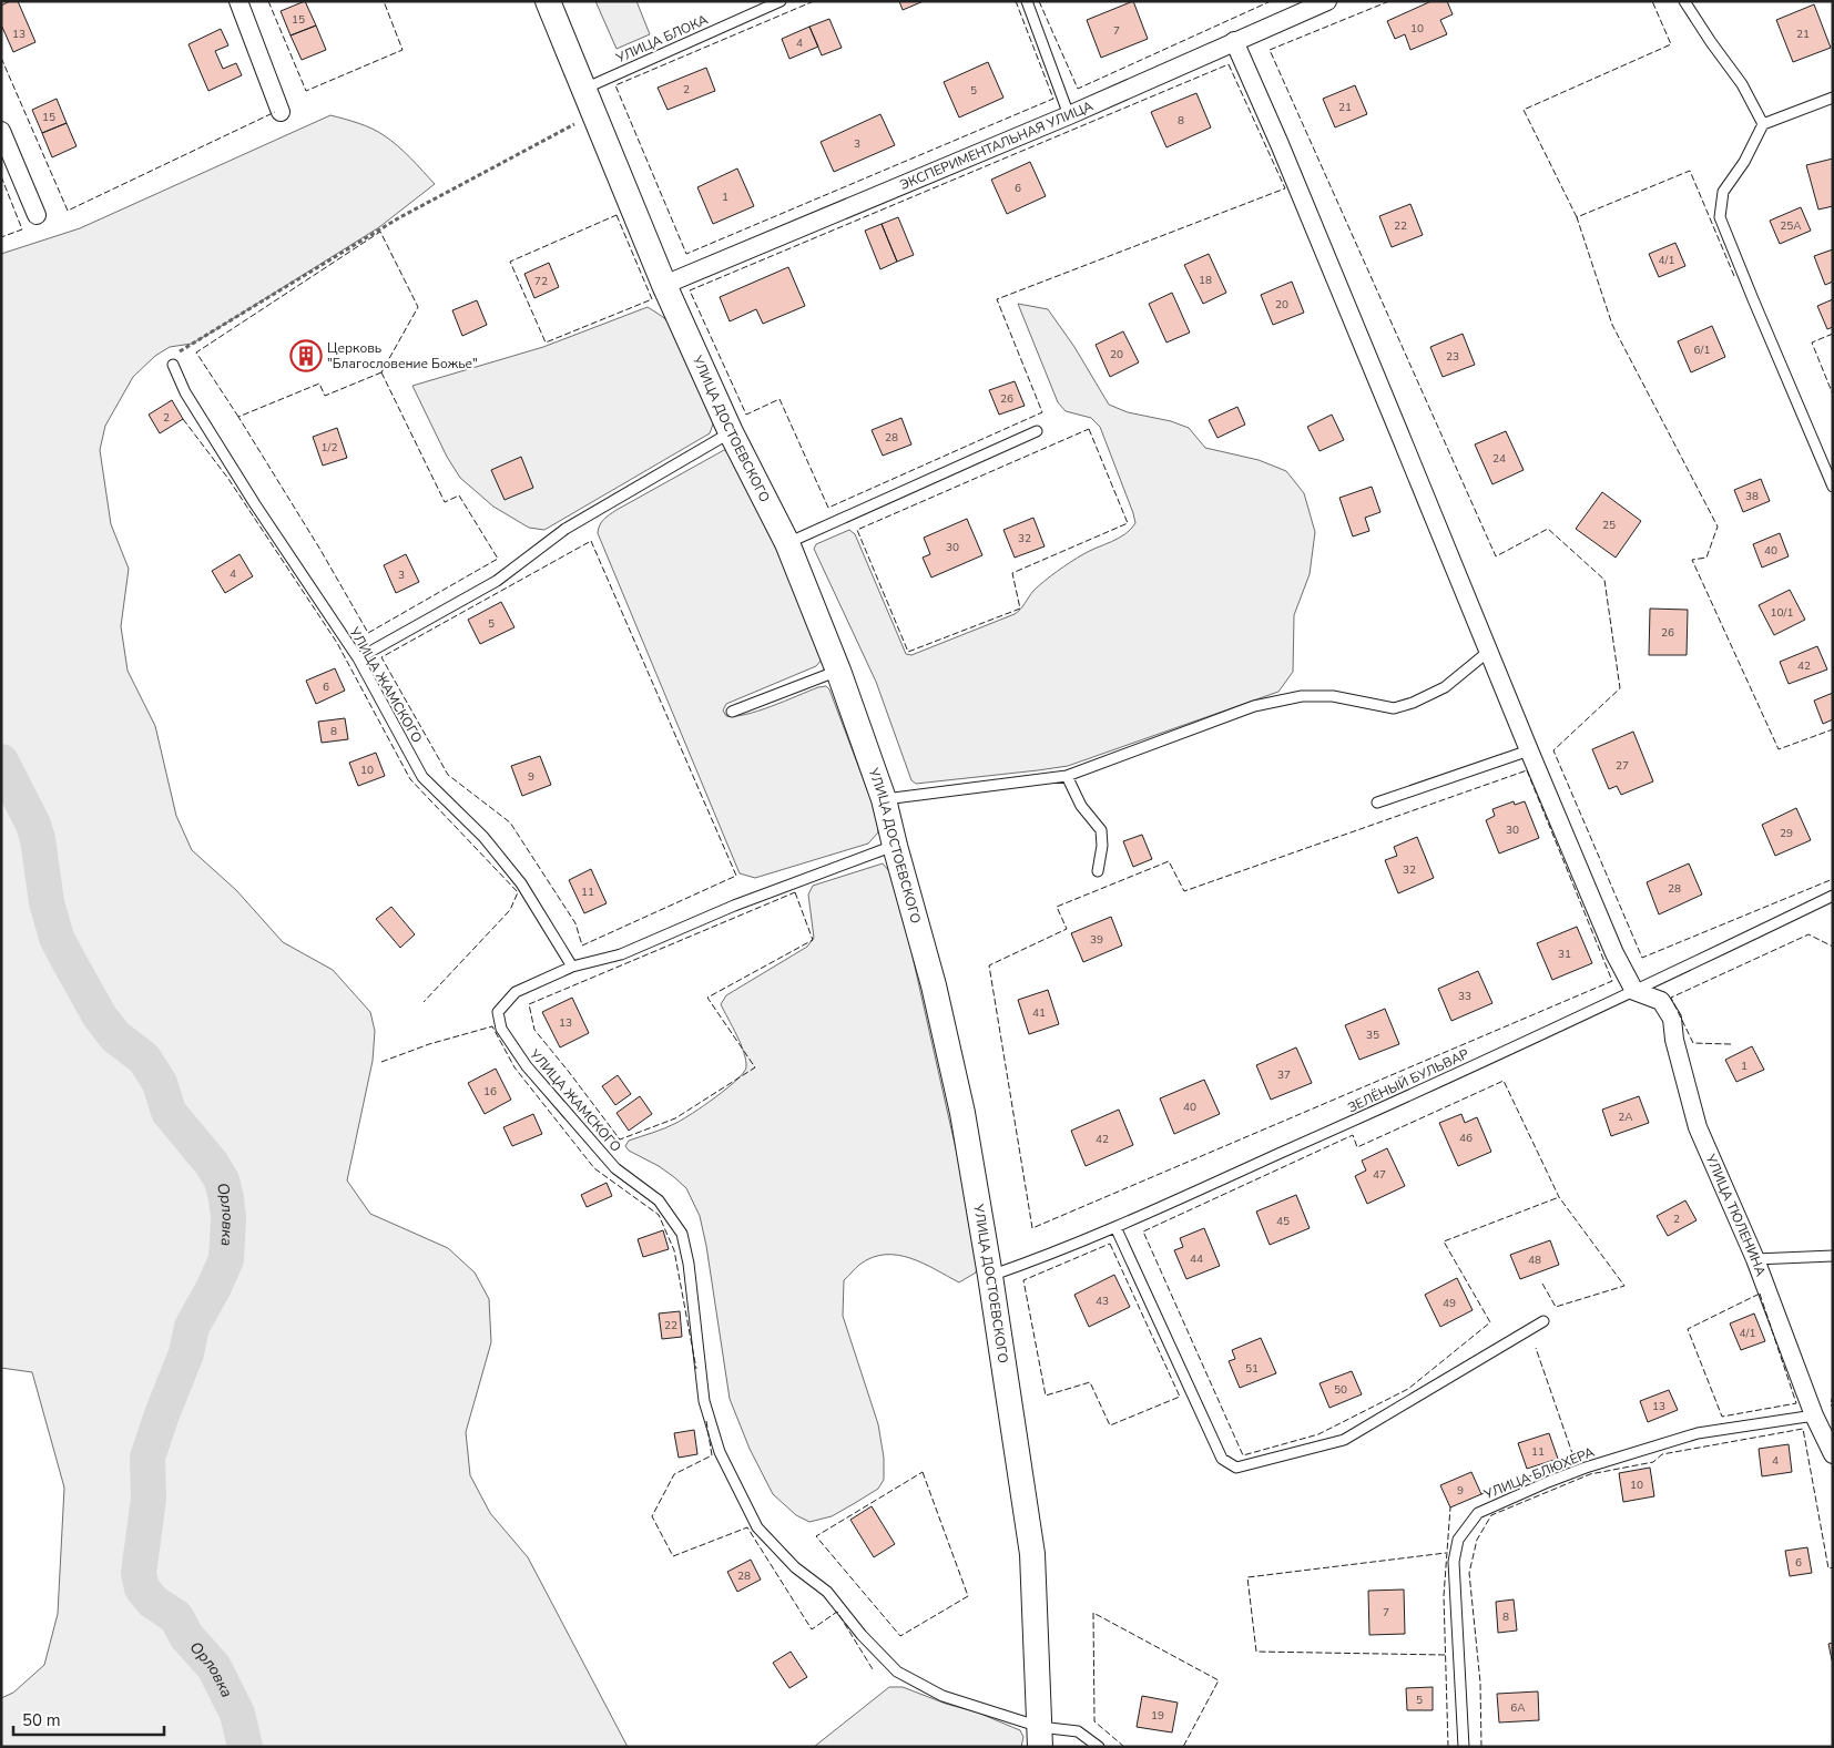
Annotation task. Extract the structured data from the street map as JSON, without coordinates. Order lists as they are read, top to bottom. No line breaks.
{"streets":{"main road":["УЛИЦА ДОСТОЕВСКОГО"],"street":["ЭКСПЕРИМЕНТАЛЬНАЯ УЛИЦА","УЛИЦА ТЮЛЕНИНА"],"lane":["УЛИЦА БЛОКА","УЛИЦА ЖАМСКОГО","ЗЕЛЁНЫЙ БУЛЬВАР","УЛИЦА БЛЮХЕРА"]},"crossings":[["УЛИЦА БЛОКА","УЛИЦА ДОСТОЕВСКОГО"],["ЭКСПЕРИМЕНТАЛЬНАЯ УЛИЦА","УЛИЦА ДОСТОЕВСКОГО"],["УЛИЦА ДОСТОЕВСКОГО","УЛИЦА ЖАМСКОГО"],["УЛИЦА ДОСТОЕВСКОГО","ЗЕЛЁНЫЙ БУЛЬВАР"],["ЗЕЛЁНЫЙ БУЛЬВАР","УЛИЦА ТЮЛЕНИНА"],["УЛИЦА ТЮЛЕНИНА","УЛИЦА БЛЮХЕРА"]],"water":["Орловка"],"places":{"building":["Церковь \"Благословение Божье\""]},"house_numbers":["15","10","7","13","21","4","2","5","21","15","8","3","6","1","22","25А","4/1","18","72","20","6/1","20","23","26","2","28","1/2","24","38","25","32","30","40","4","3","10/1","5","26","42","6","8","27","10","9","30","29","32","28","11","39","31","33","41","13","35","1","37","16","40","2А","46","42","47","2","45","44","48","43","49","22","4/1","51","50","13","11","4","10","9","6","28","7","8","5","6А","19"],"scale_bar":"50 m"}
